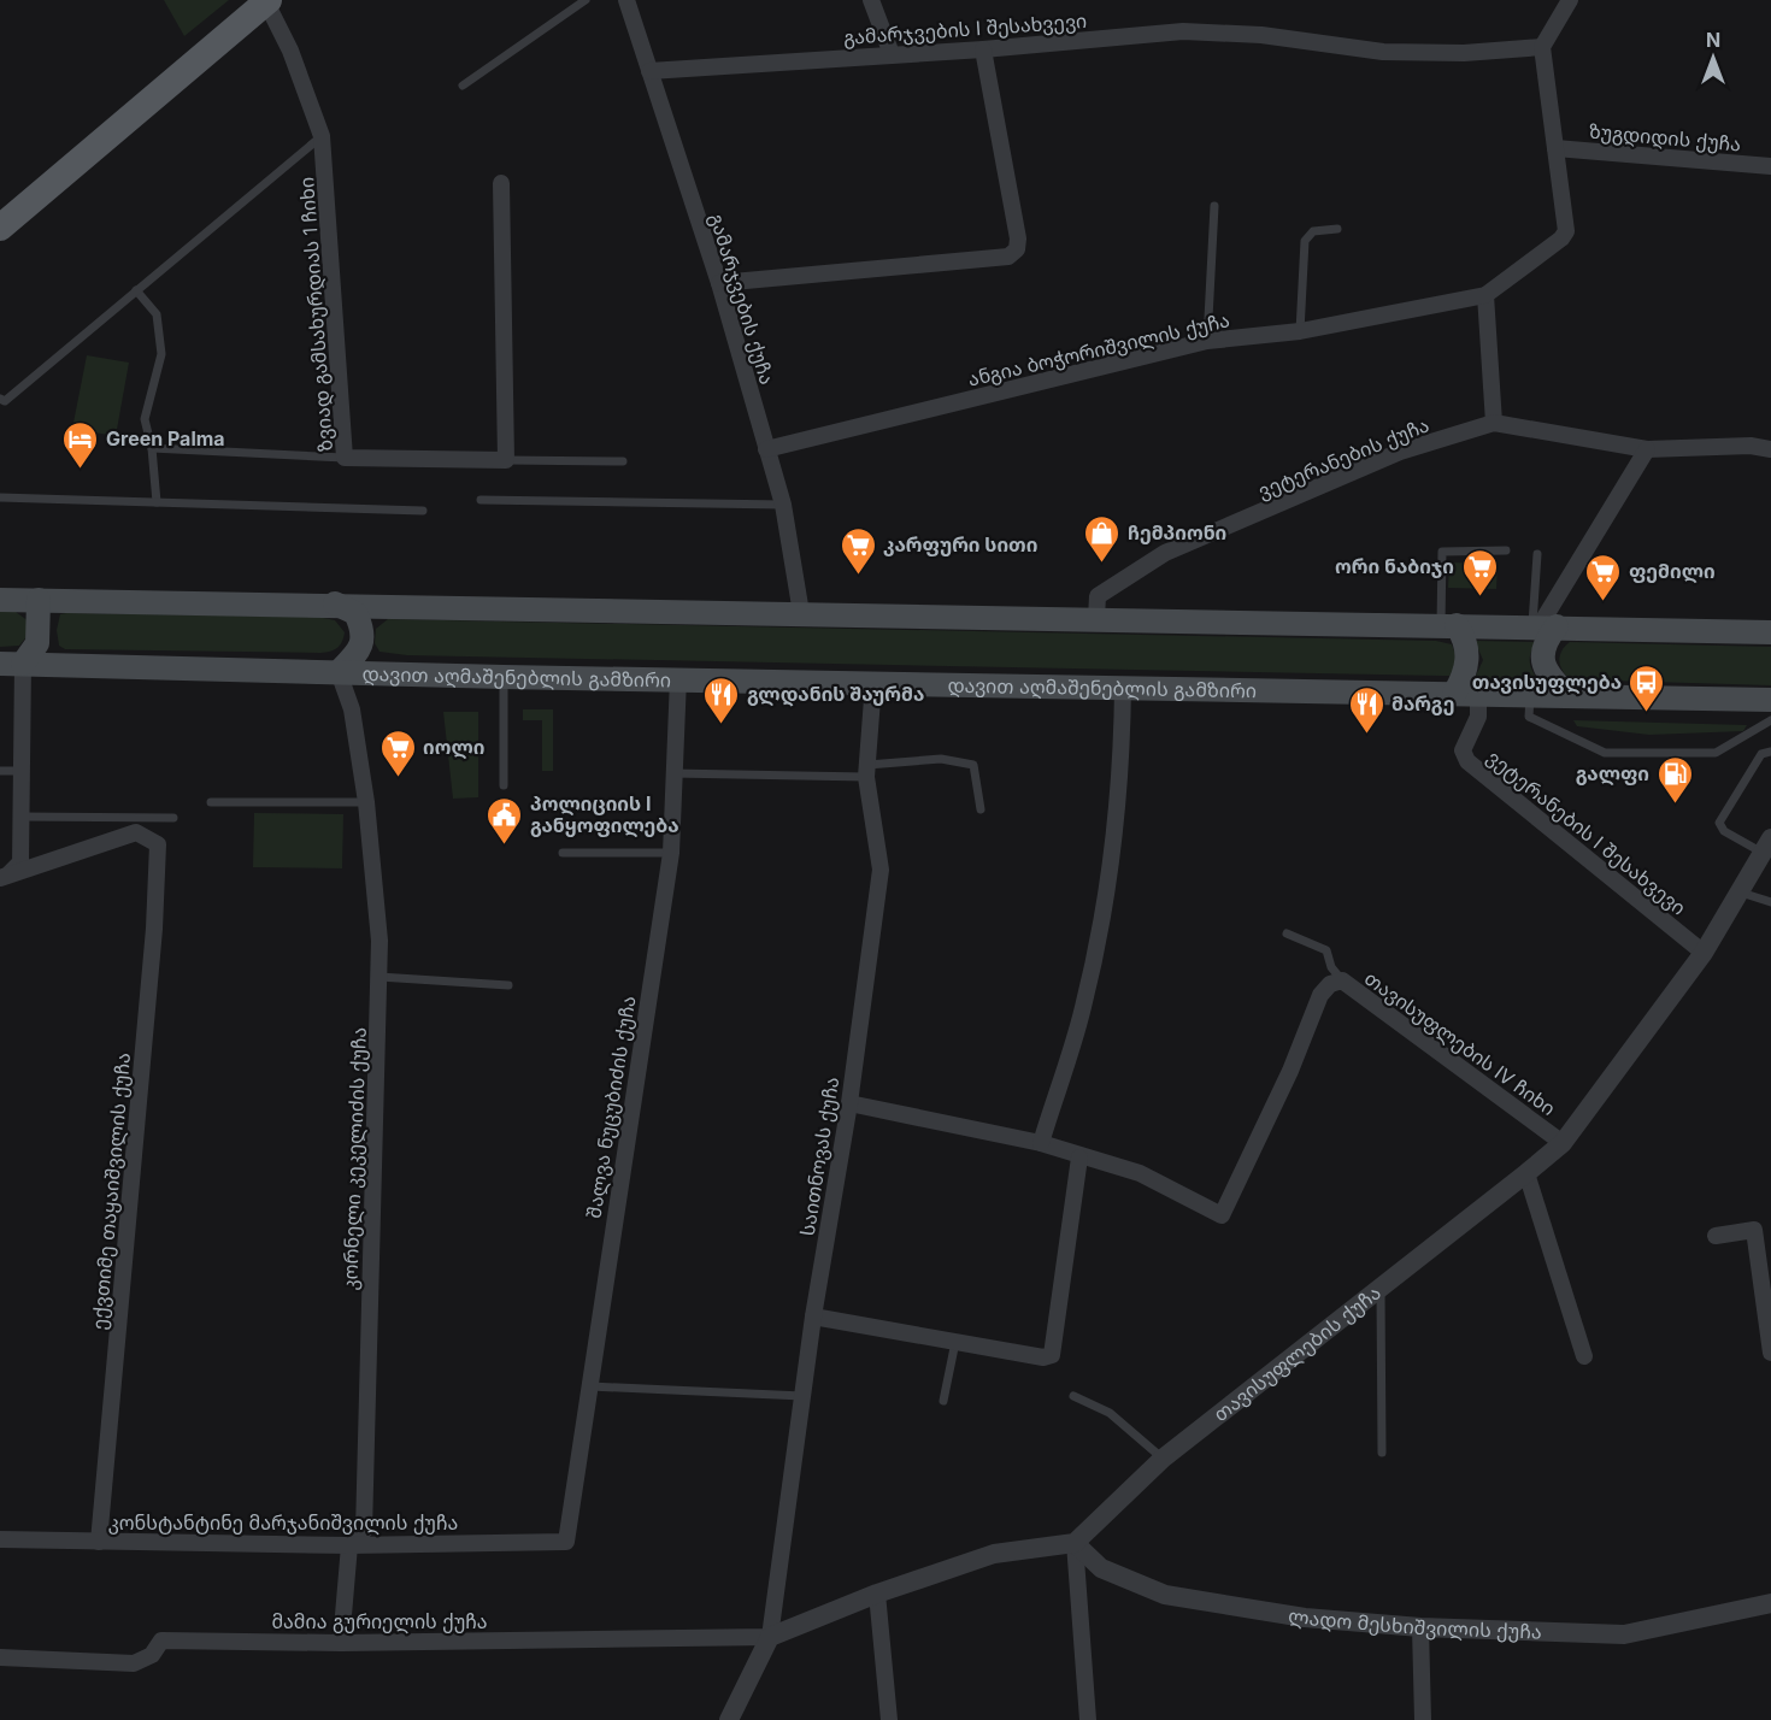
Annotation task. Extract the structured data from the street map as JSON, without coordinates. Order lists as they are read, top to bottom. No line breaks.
{"streets":{"main road":["დავით აღმაშენებლის გამზირი"],"street":["გამარჯვების I შესახვევი","ზუგდიდის ქუჩა","გამარჯვების ქუჩა","ზვიად გამსახურდიას 1 ჩიხი","ანგია ბოჭორიშვილის ქუჩა","ვეტერანების ქუჩა","ვეტერანების I შესახვევი","თავისუფლების IV ჩიხი","შალვა ნუცუბიძის ქუჩა","საითნოვას ქუჩა","კორნელი კეკელიძის ქუჩა","ექვთიმე თაყაიშვილის ქუჩა","თავისუფლების ქუჩა","კონსტანტინე მარჯანიშვილის ქუჩა","მამია გურიელის ქუჩა","ლადო მესხიშვილის ქუჩა"]},"crossings":[["გამარჯვების I შესახვევი","გამარჯვების ქუჩა"],["გამარჯვების ქუჩა","ანგია ბოჭორიშვილის ქუჩა"],["დავით აღმაშენებლის გამზირი","ვეტერანების I შესახვევი"],["დავით აღმაშენებლის გამზირი","შალვა ნუცუბიძის ქუჩა"],["დავით აღმაშენებლის გამზირი","საითნოვას ქუჩა"],["დავით აღმაშენებლის გამზირი","კორნელი კეკელიძის ქუჩა"],["ვეტერანების I შესახვევი","თავისუფლების ქუჩა"],["თავისუფლების IV ჩიხი","საითნოვას ქუჩა"],["თავისუფლების IV ჩიხი","თავისუფლების ქუჩა"],["შალვა ნუცუბიძის ქუჩა","კონსტანტინე მარჯანიშვილის ქუჩა"],["საითნოვას ქუჩა","მამია გურიელის ქუჩა"],["კორნელი კეკელიძის ქუჩა","კონსტანტინე მარჯანიშვილის ქუჩა"],["კორნელი კეკელიძის ქუჩა","მამია გურიელის ქუჩა"],["ექვთიმე თაყაიშვილის ქუჩა","კონსტანტინე მარჯანიშვილის ქუჩა"],["თავისუფლების ქუჩა","ლადო მესხიშვილის ქუჩა"]],"places":{"hotel":["Green Palma"],"shop":["ჩემპიონი"],"supermarket":["კარფური სითი","ორი ნაბიჯი","ფემილი","იოლი"],"bus stop":["თავისუფლება"],"restaurant":["გლდანის შაურმა","მარგე"],"fuel station":["გალფი"],"public building":["პოლიციის I განყოფილება"]},"north":"top"}
